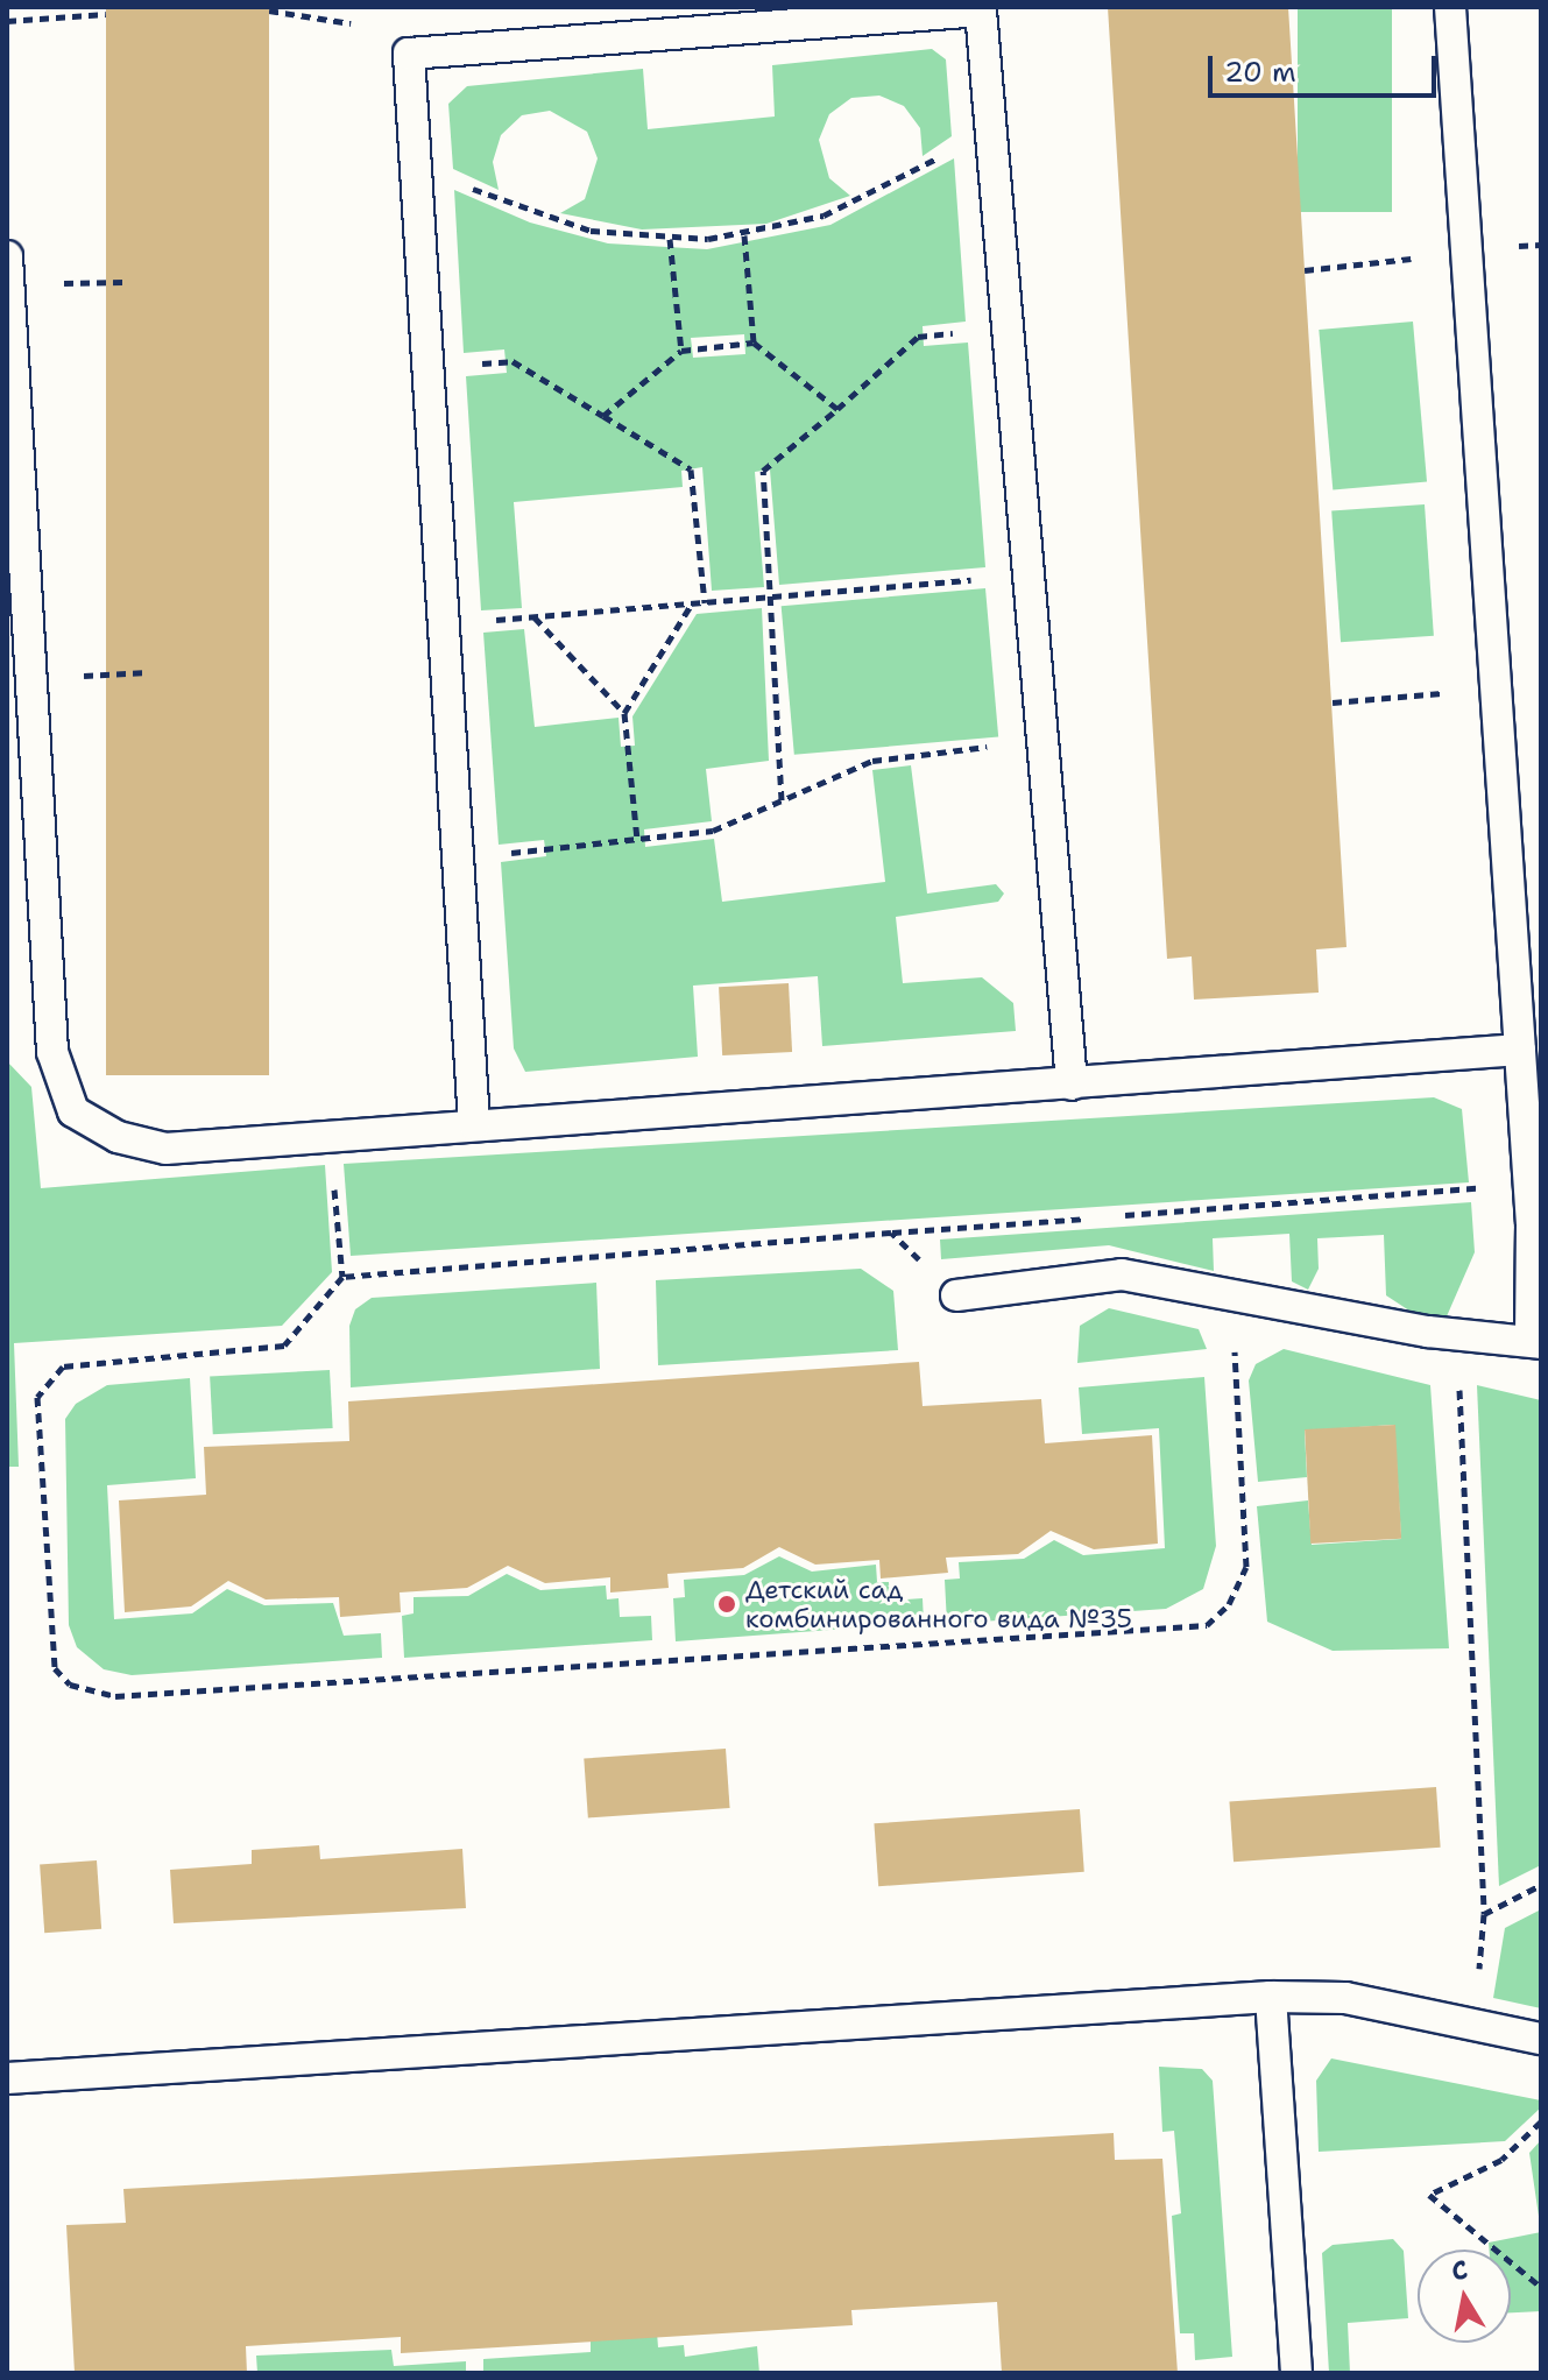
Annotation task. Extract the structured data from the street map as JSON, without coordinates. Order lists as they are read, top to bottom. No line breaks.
{"places":["Детский сад комбинированного вида №35"],"scale_bar":"20 m","north":"top"}
